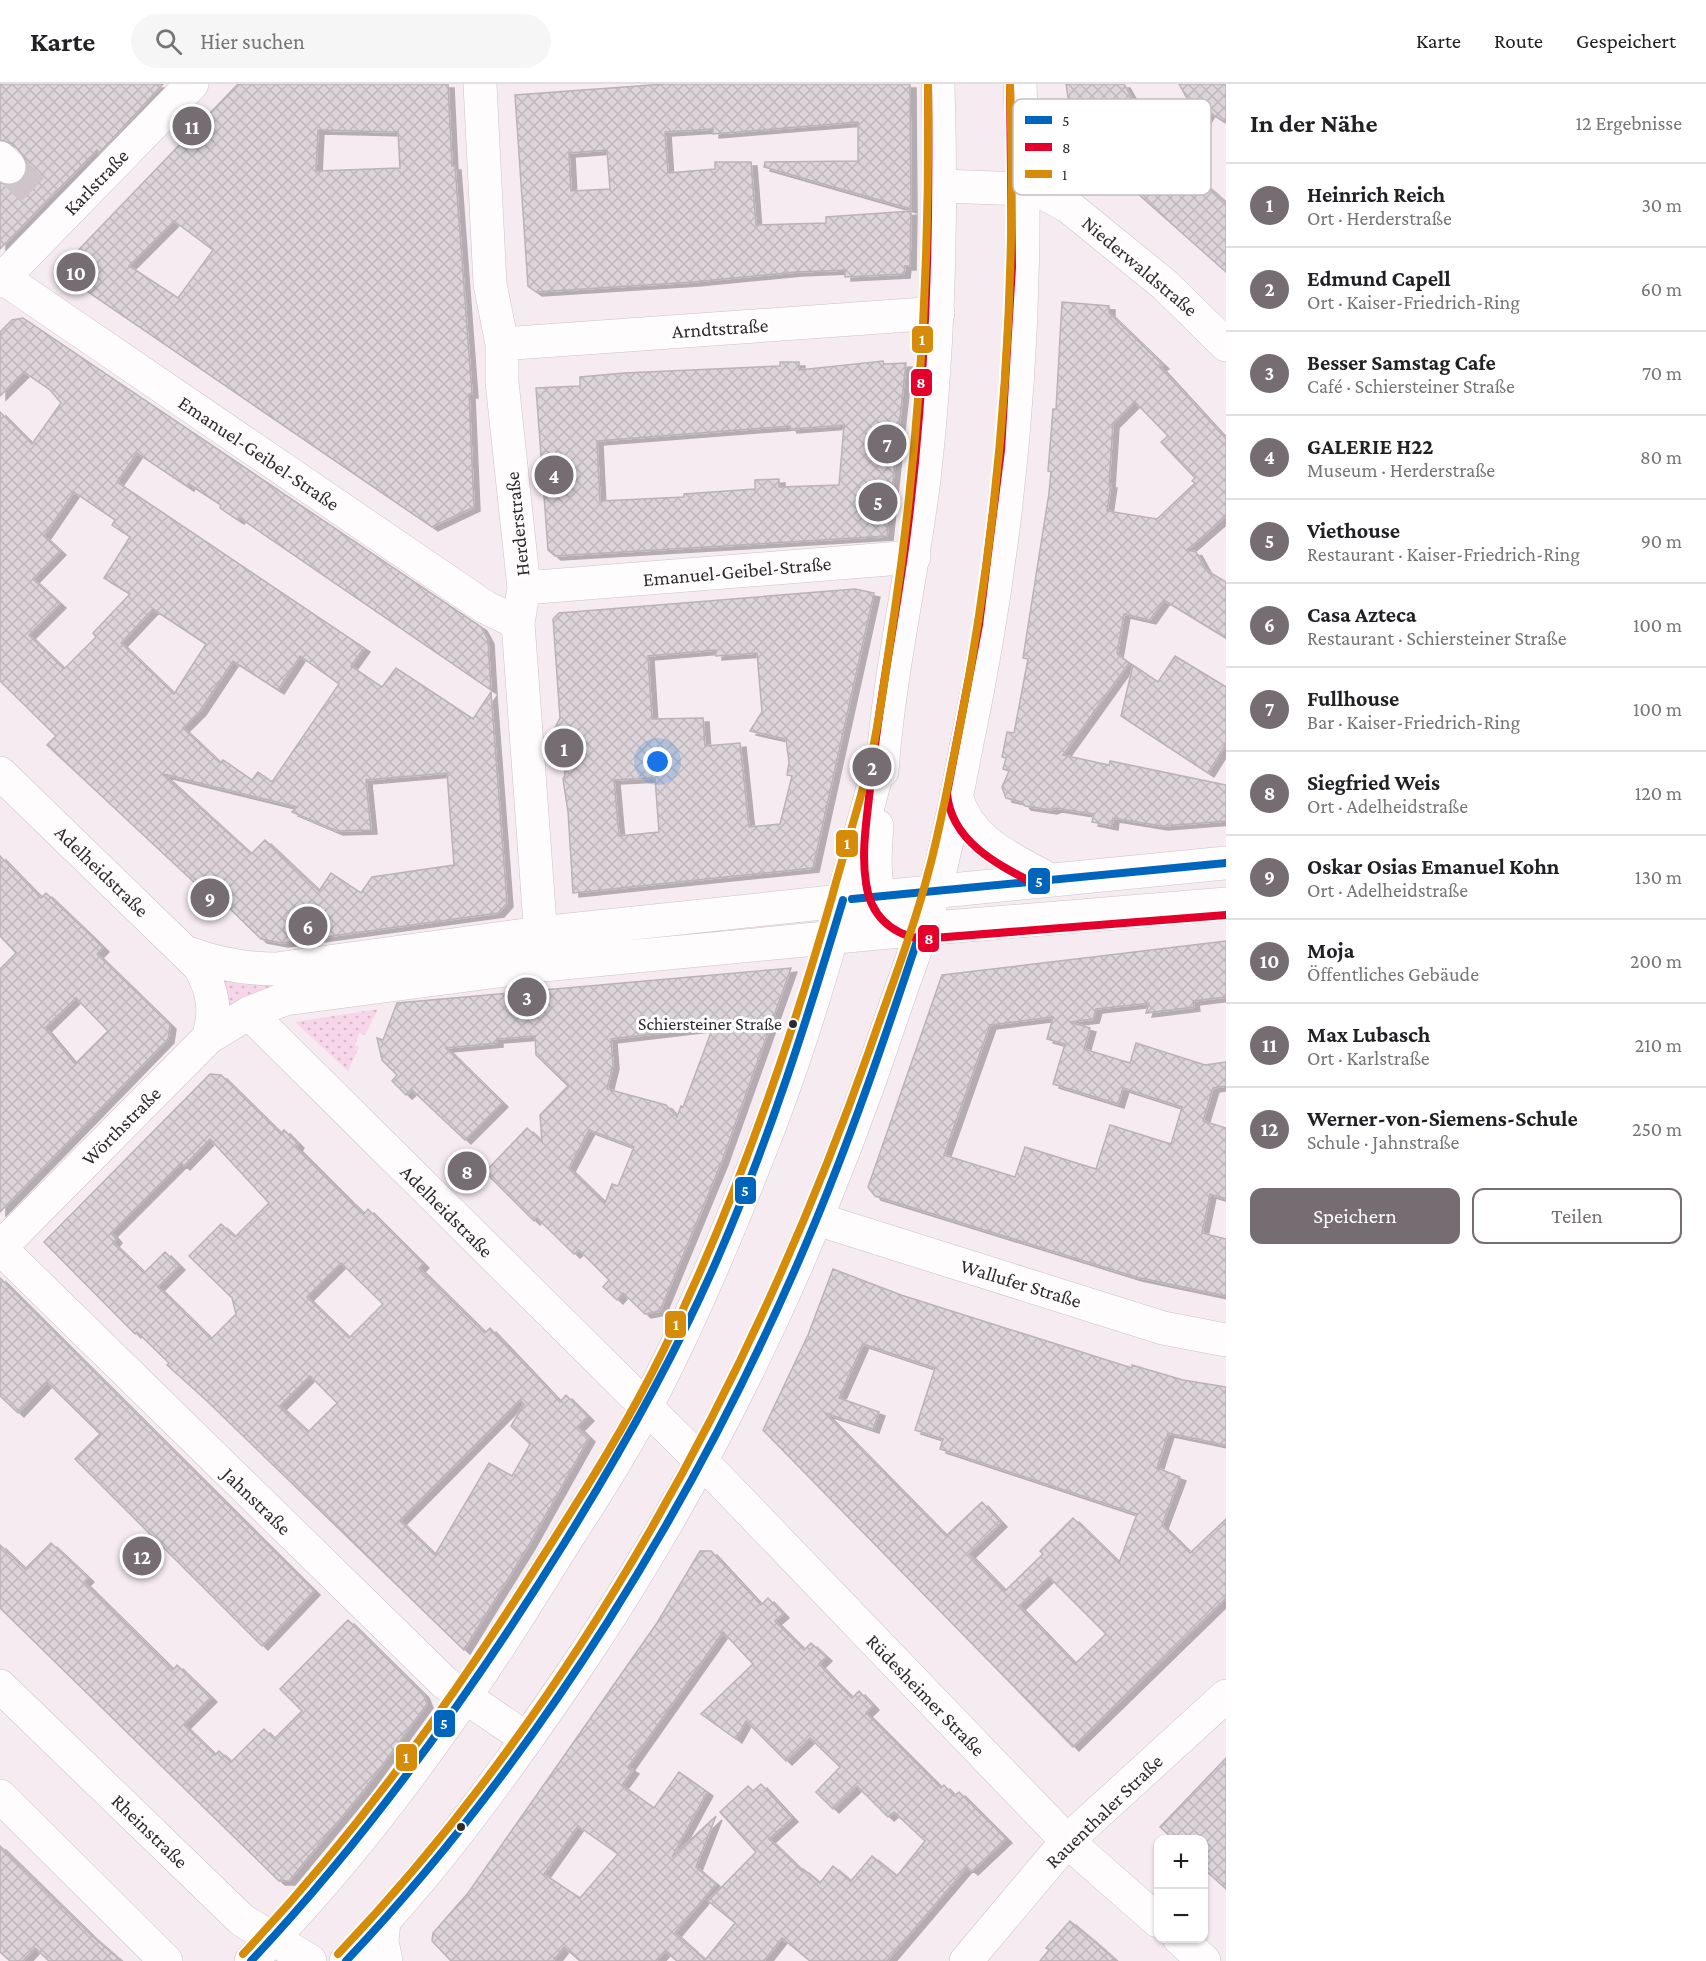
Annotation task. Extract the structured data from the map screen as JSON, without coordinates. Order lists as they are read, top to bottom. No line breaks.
{"streets":{"street":["Karlstraße","Niederwaldstraße","Arndtstraße","Emanuel-Geibel-Straße","Herderstraße","Adelheidstraße","Wörthstraße","Wallufer Straße","Jahnstraße","Rüdesheimer Straße","Rauenthaler Straße","Rheinstraße"]},"crossings":[["Karlstraße","Emanuel-Geibel-Straße"],["Arndtstraße","Herderstraße"],["Emanuel-Geibel-Straße","Herderstraße"],["Adelheidstraße","Wörthstraße"],["Adelheidstraße","Rüdesheimer Straße"],["Wörthstraße","Jahnstraße"],["Rüdesheimer Straße","Rauenthaler Straße"]],"places":["Schiersteiner Straße"],"lines":["transit line 8","transit line 1","transit line 5"],"legend":["5","8","1"],"page":{"header":"Karte","search":"Hier suchen","nav":["Karte","Route","Gespeichert"],"heading":["In der Nähe","12 Ergebnisse"],"pins":["11","10","7","4","5","1","2","9","6","3","8","12"],"list":[{"mark":"1","name":"Heinrich Reich","note":"Ort · Herderstraße","value":"30 m"},{"mark":"2","name":"Edmund Capell","note":"Ort · Kaiser-Friedrich-Ring","value":"60 m"},{"mark":"3","name":"Besser Samstag Cafe","note":"Café · Schiersteiner Straße","value":"70 m"},{"mark":"4","name":"GALERIE H22","note":"Museum · Herderstraße","value":"80 m"},{"mark":"5","name":"Viethouse","note":"Restaurant · Kaiser-Friedrich-Ring","value":"90 m"},{"mark":"6","name":"Casa Azteca","note":"Restaurant · Schiersteiner Straße","value":"100 m"},{"mark":"7","name":"Fullhouse","note":"Bar · Kaiser-Friedrich-Ring","value":"100 m"},{"mark":"8","name":"Siegfried Weis","note":"Ort · Adelheidstraße","value":"120 m"},{"mark":"9","name":"Oskar Osias Emanuel Kohn","note":"Ort · Adelheidstraße","value":"130 m"},{"mark":"10","name":"Moja","note":"Öffentliches Gebäude","value":"200 m"},{"mark":"11","name":"Max Lubasch","note":"Ort · Karlstraße","value":"210 m"},{"mark":"12","name":"Werner-von-Siemens-Schule","note":"Schule · Jahnstraße","value":"250 m"}],"buttons":["Speichern","Teilen"],"map_buttons":["+","−"]}}
